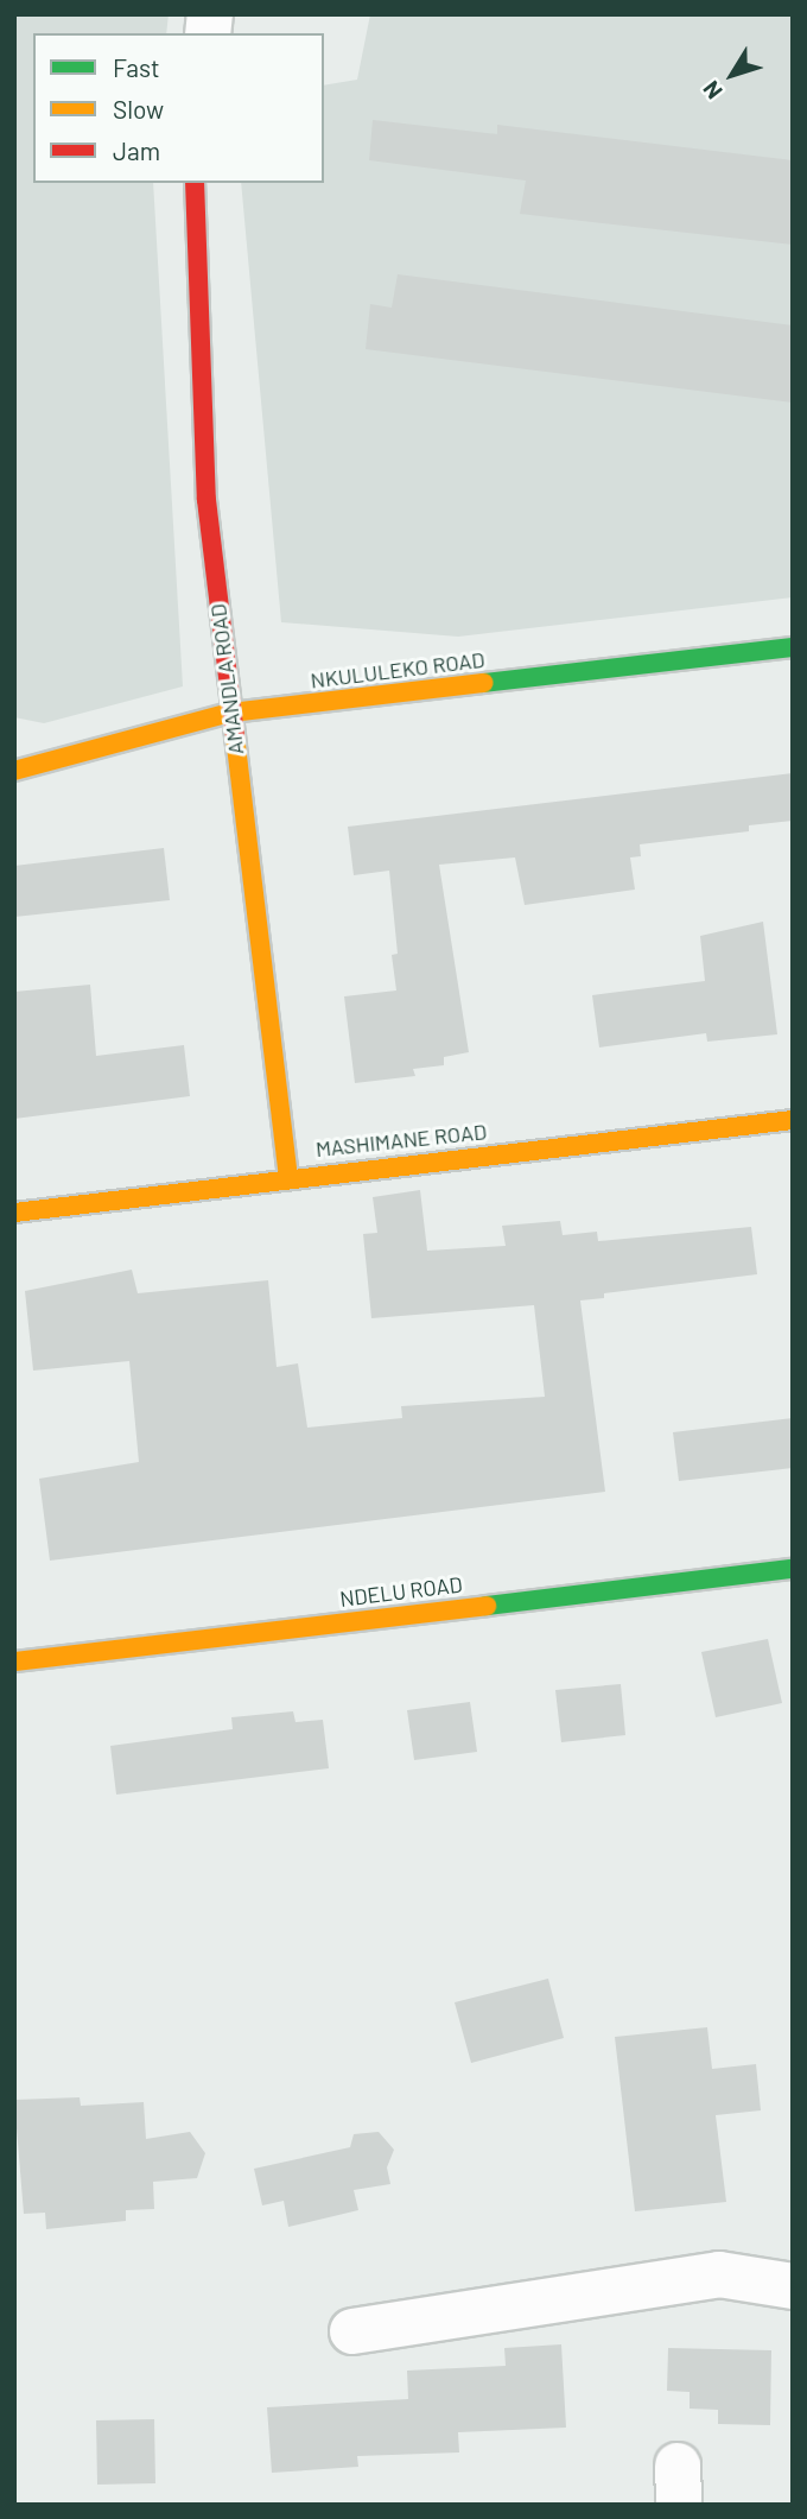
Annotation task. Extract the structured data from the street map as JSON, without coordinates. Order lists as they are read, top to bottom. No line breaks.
{"streets":{"street":["NKULULEKO ROAD","AMANDLA ROAD","MASHIMANE ROAD","NDELU ROAD"]},"crossings":[["NKULULEKO ROAD","AMANDLA ROAD"],["AMANDLA ROAD","MASHIMANE ROAD"]],"legend":["Fast","Slow","Jam"],"north":"bottom left"}
